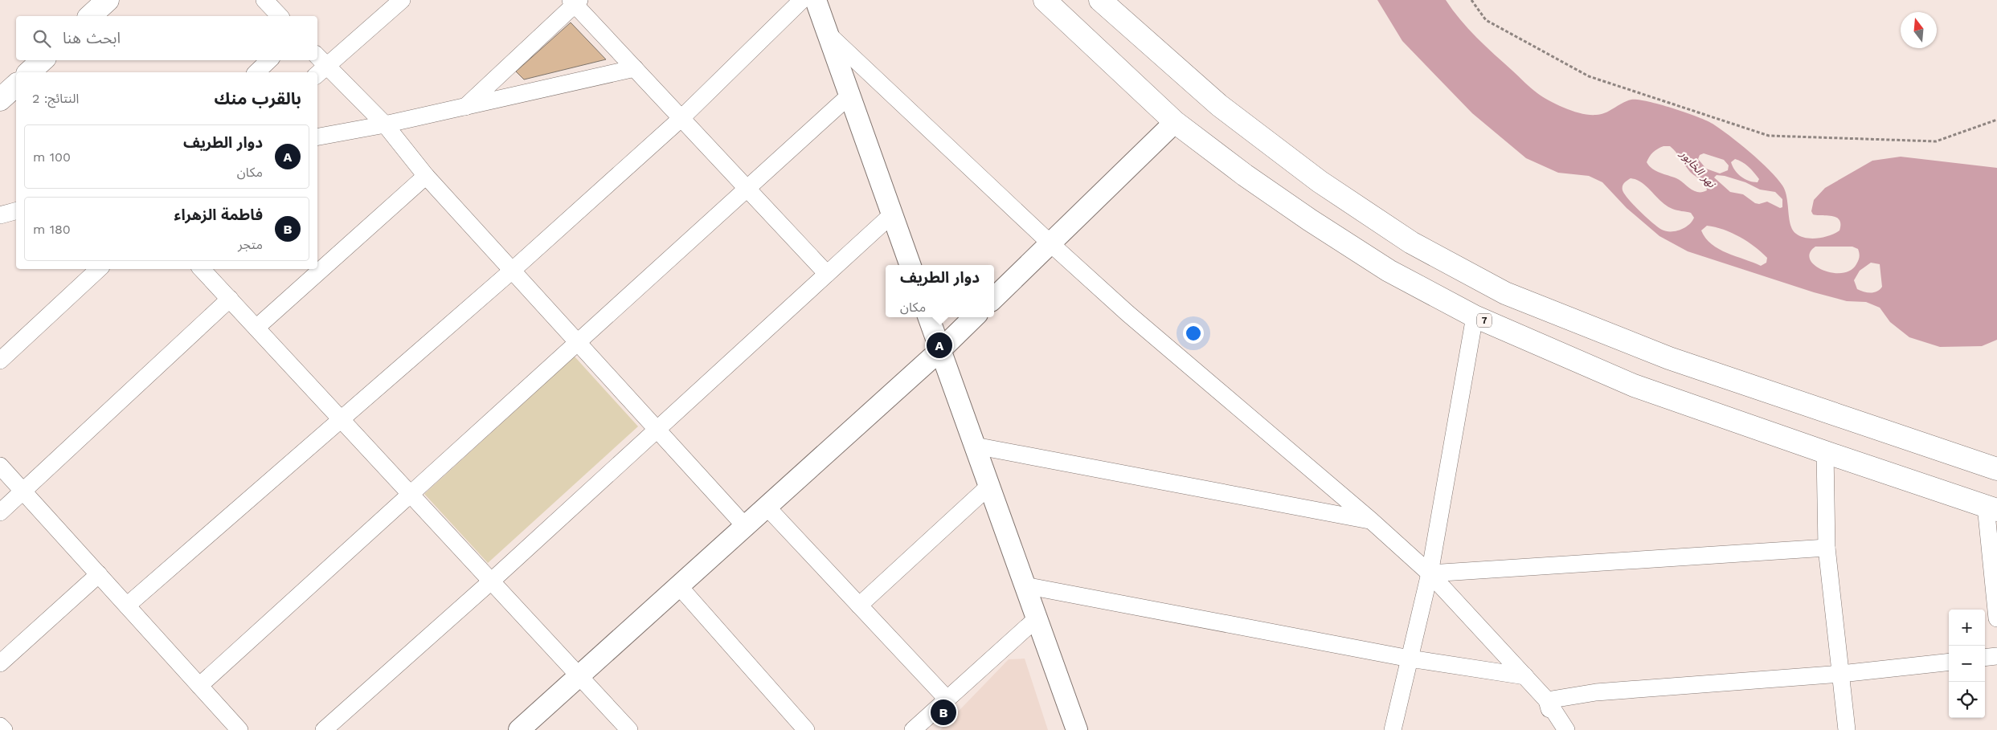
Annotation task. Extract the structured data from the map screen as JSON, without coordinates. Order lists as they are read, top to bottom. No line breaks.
{"streets":{"main road":["7"]},"water":["نهر الخابور"],"north":"top","page":{"search":"ابحث هنا","heading":["بالقرب منك","النتائج: 2"],"list":[{"mark":"A","name":"دوار الطريف","note":"مكان","value":"100 m"},{"mark":"B","name":"فاطمة الزهراء","note":"متجر","value":"180 m"}],"popup":["دوار الطريف","مكان"],"pins":["A","B"],"map_buttons":["+","−"]}}
